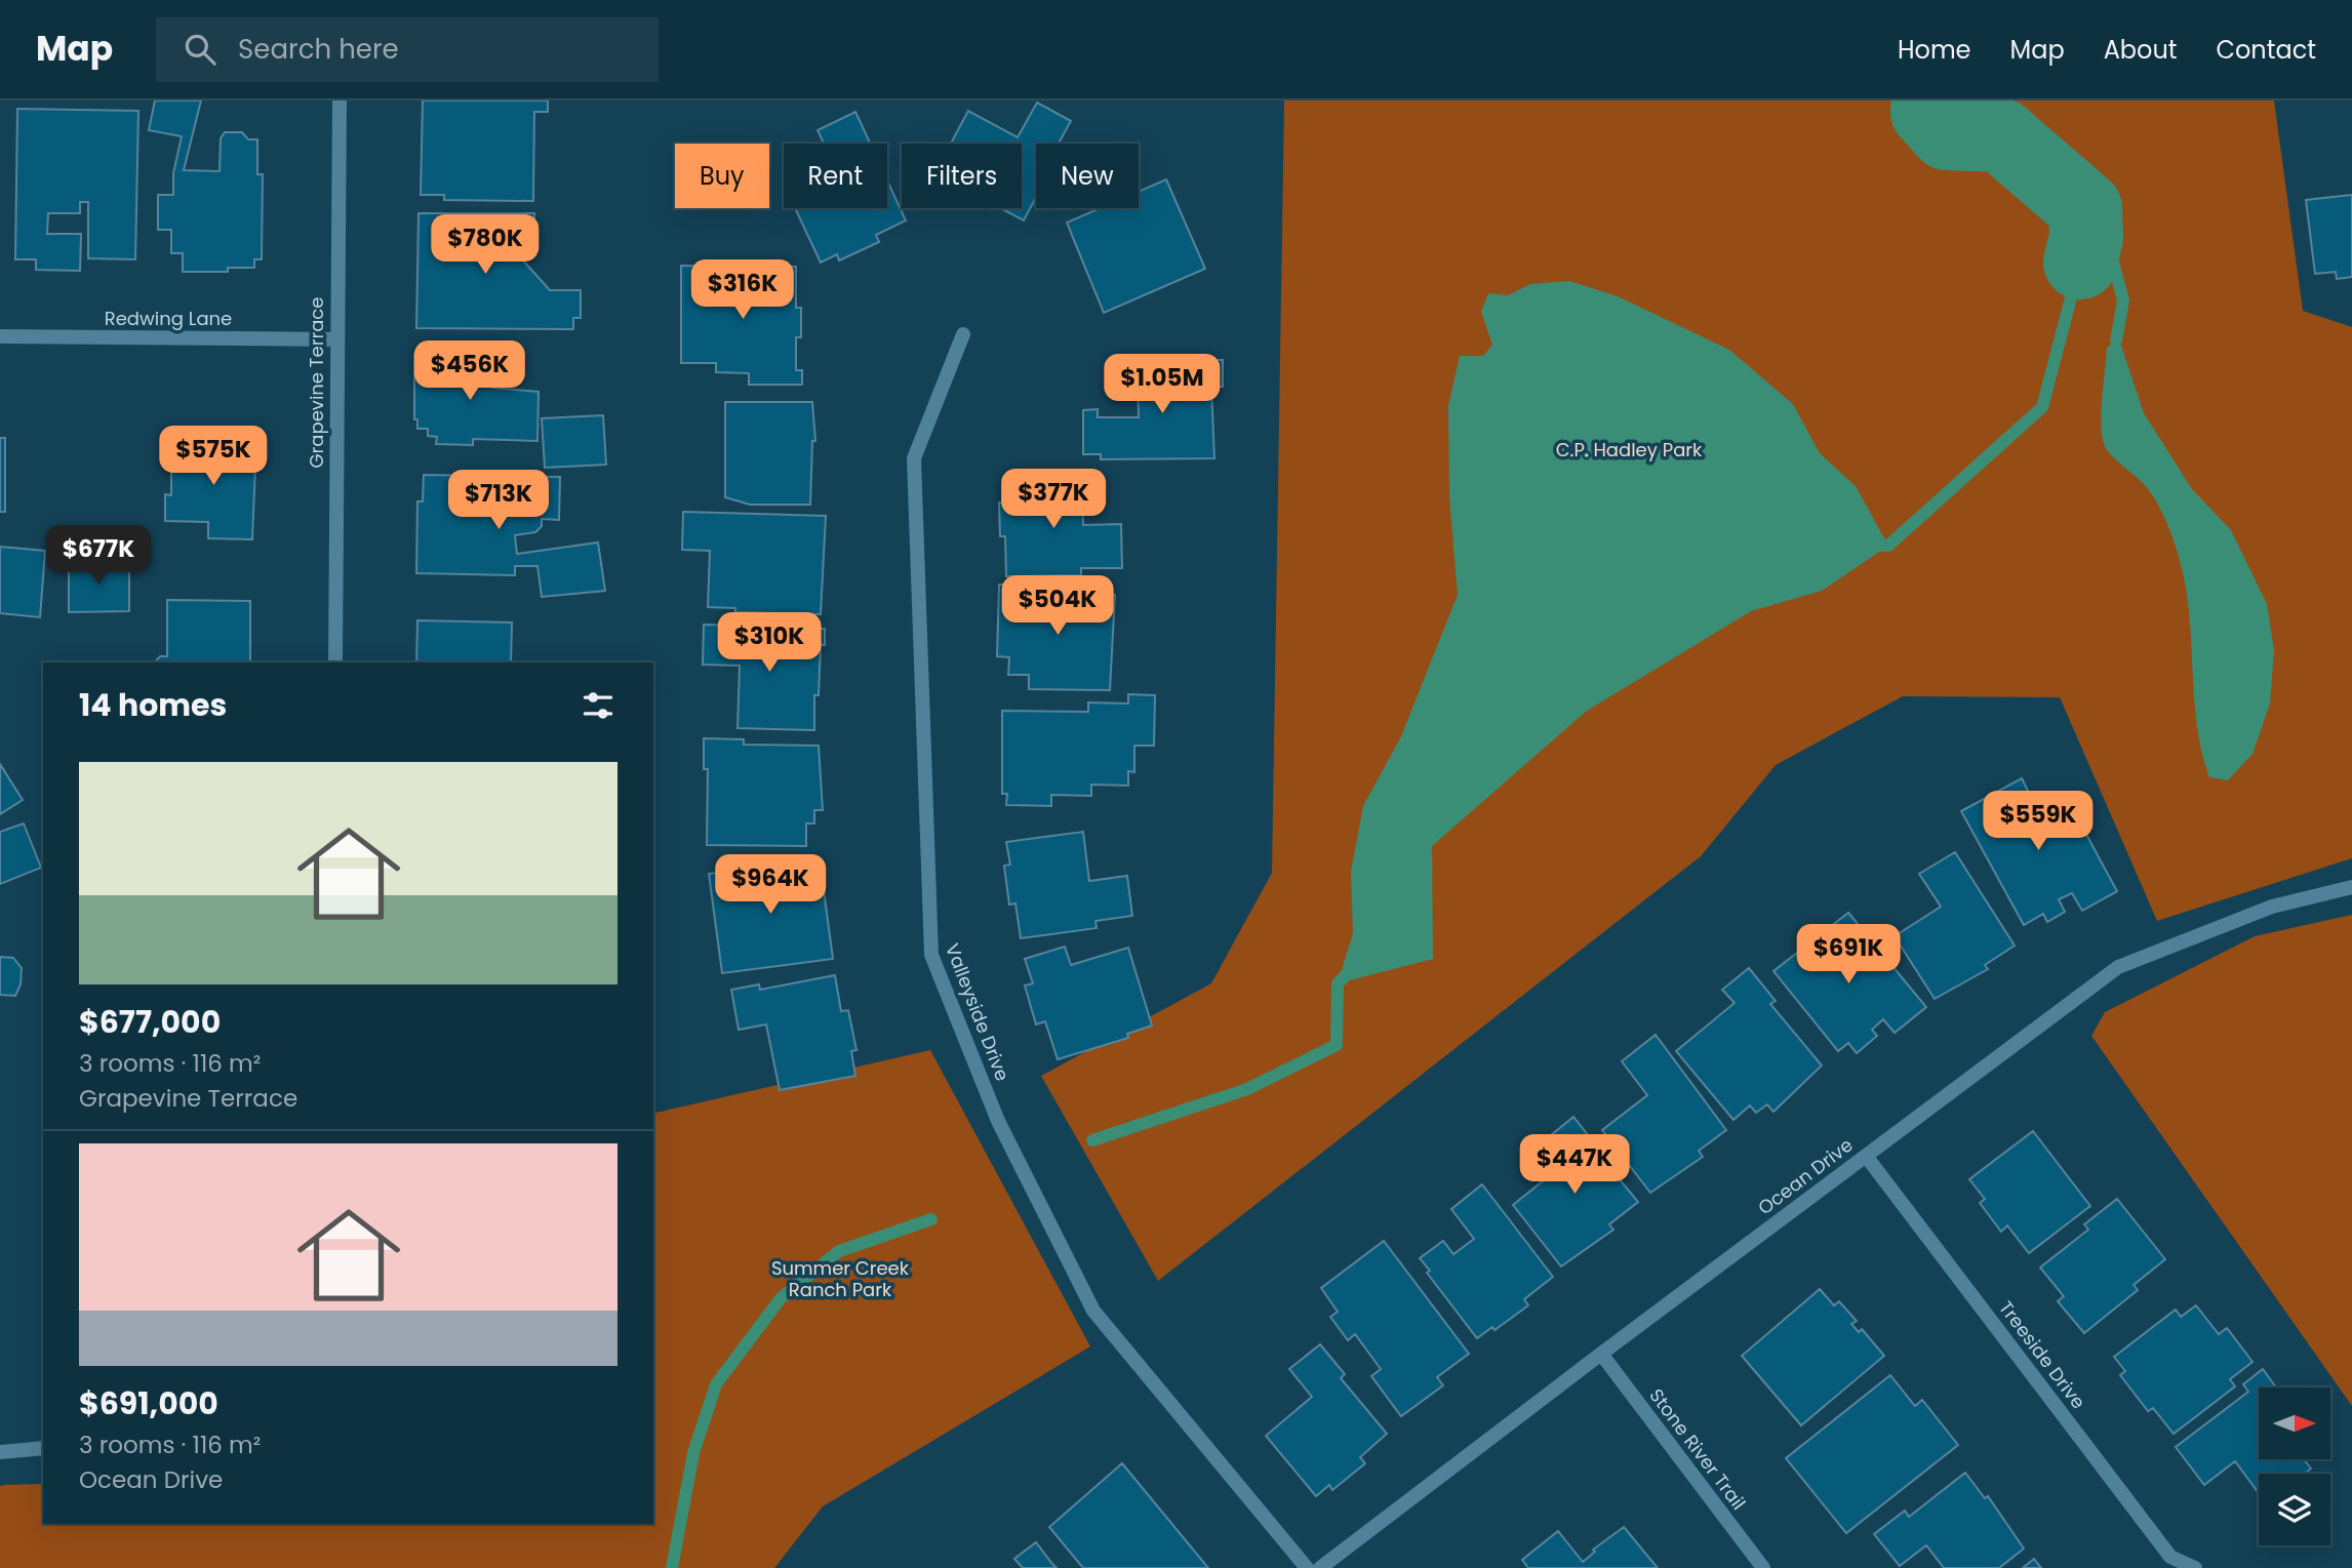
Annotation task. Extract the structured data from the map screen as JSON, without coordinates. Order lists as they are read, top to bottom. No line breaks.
{"streets":{"street":["Redwing Lane","Grapevine Terrace","Valleyside Drive","Ocean Drive","Treeside Drive","Stone River Trail"]},"crossings":[["Redwing Lane","Grapevine Terrace"],["Ocean Drive","Treeside Drive"],["Ocean Drive","Stone River Trail"]],"parks":["C.P. Hadley Park","Summer Creek Ranch Park"],"north":"right","page":{"header":"Map","search":"Search here","nav":["Home","Map","About","Contact"],"chip":["Buy","Rent","Filters","New"],"price":["$780K","$316K","$456K","$1.05M","$575K","$377K","$713K","$677K","$504K","$310K","$559K","$964K","$691K","$447K"],"heading":"14 homes","list":[{"name":"$677,000","note":"3 rooms · 116 m² · Grapevine Terrace"},{"name":"$691,000","note":"3 rooms · 116 m² · Ocean Drive"}]}}
